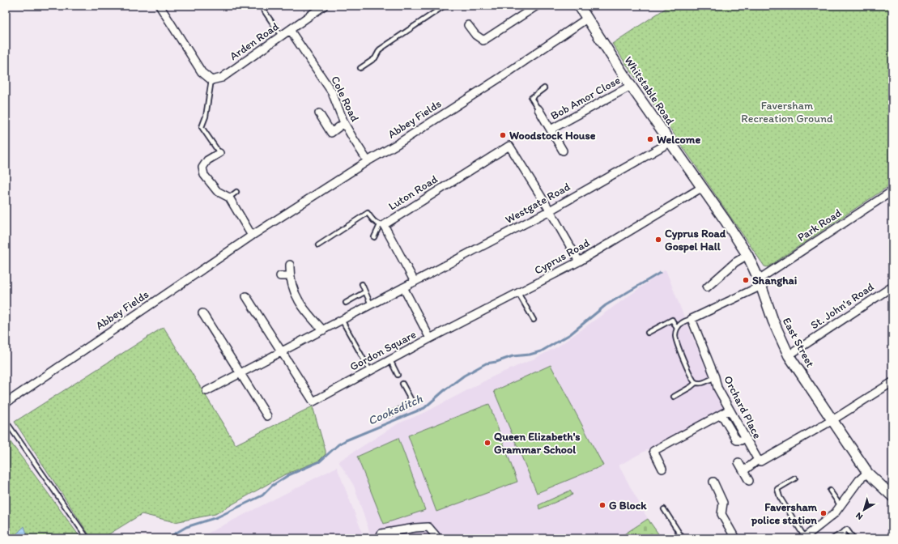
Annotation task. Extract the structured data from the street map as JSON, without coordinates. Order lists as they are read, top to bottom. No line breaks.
{"streets":{"main road":["Whitstable Road","East Street"],"street":["Arden Road","Bob Amor Close","Cole Road","Abbey Fields","Luton Road","Westgate Road","Park Road","Cyprus Road","St. John's Road","Gordon Square","Orchard Place"]},"crossings":[["Arden Road","Cole Road"],["Whitstable Road","Bob Amor Close"],["Whitstable Road","Abbey Fields"],["Whitstable Road","Westgate Road"],["Whitstable Road","Cyprus Road"],["Whitstable Road","East Street"],["Cole Road","Abbey Fields"],["Luton Road","Westgate Road"],["Park Road","East Street"],["Cyprus Road","East Street"],["Cyprus Road","Gordon Square"],["St. John's Road","East Street"]],"water":["Cooksditch"],"parks":["Faversham Recreation Ground"],"places":["Woodstock House","Welcome","Cyprus Road Gospel Hall","Shanghai","Queen Elizabeth's Grammar School","G Block","Faversham police station"],"north":"bottom left"}
